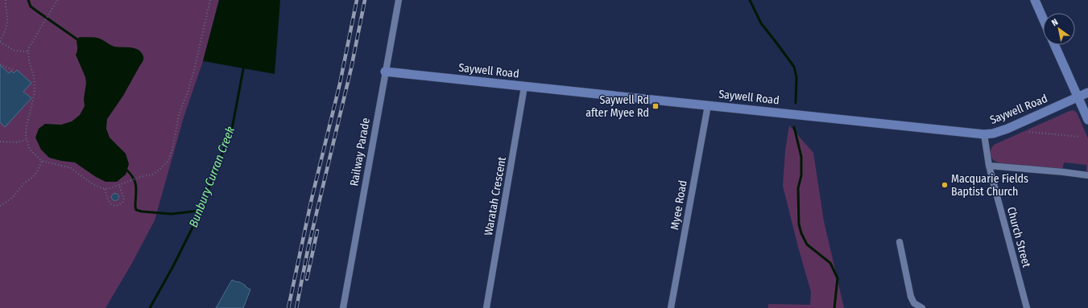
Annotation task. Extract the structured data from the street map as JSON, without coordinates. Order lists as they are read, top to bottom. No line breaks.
{"streets":{"street":["Saywell Road","Railway Parade","Waratah Crescent","Myee Road","Church Street"]},"crossings":[["Saywell Road","Railway Parade"],["Saywell Road","Waratah Crescent"],["Saywell Road","Myee Road"],["Saywell Road","Church Street"]],"water":["Bunbury Curran Creek"],"places":{"transit":["Saywell Rd after Myee Rd"],"other":["Macquarie Fields Baptist Church"]},"north":"top left"}
